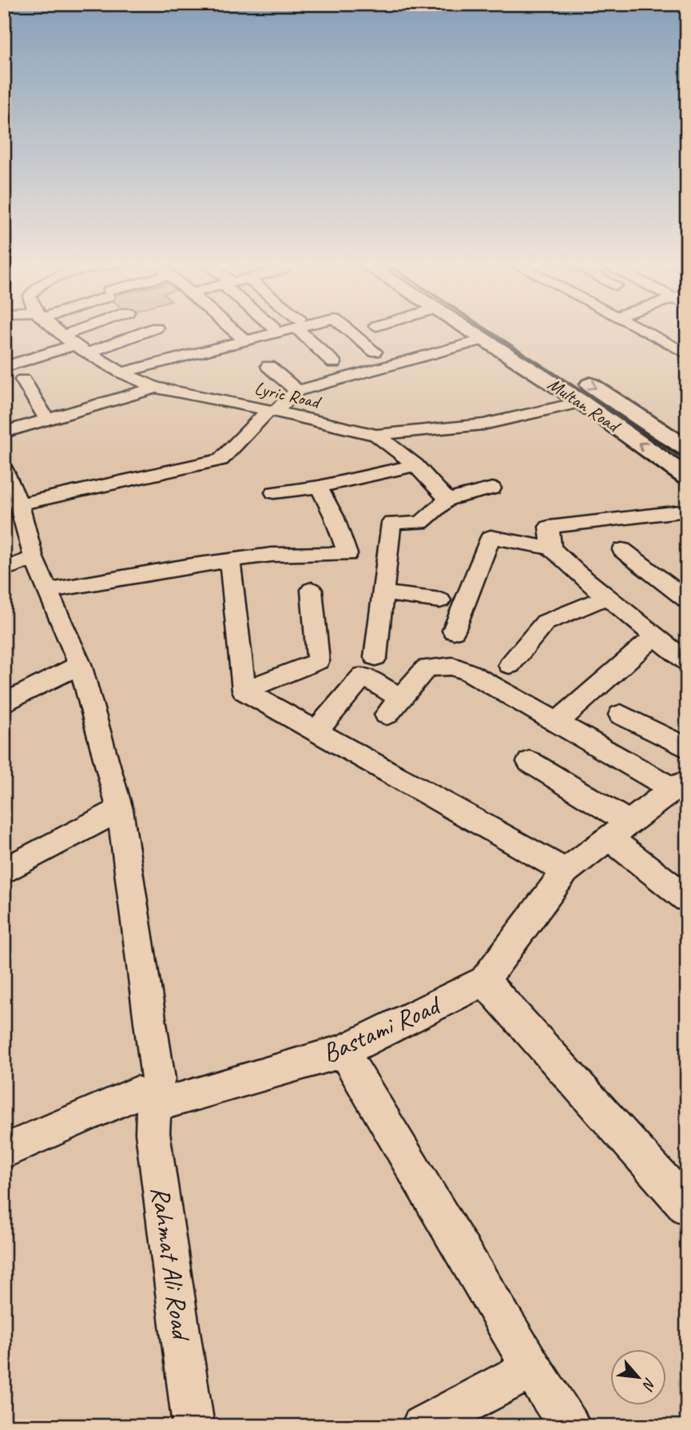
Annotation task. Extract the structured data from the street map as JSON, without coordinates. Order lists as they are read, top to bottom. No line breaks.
{"streets":{"main road":["Multan Road"],"street":["Lyric Road","Bastami Road","Rahmat Ali Road"]},"crossings":[["Lyric Road","Multan Road"],["Bastami Road","Rahmat Ali Road"]],"north":"bottom right"}
